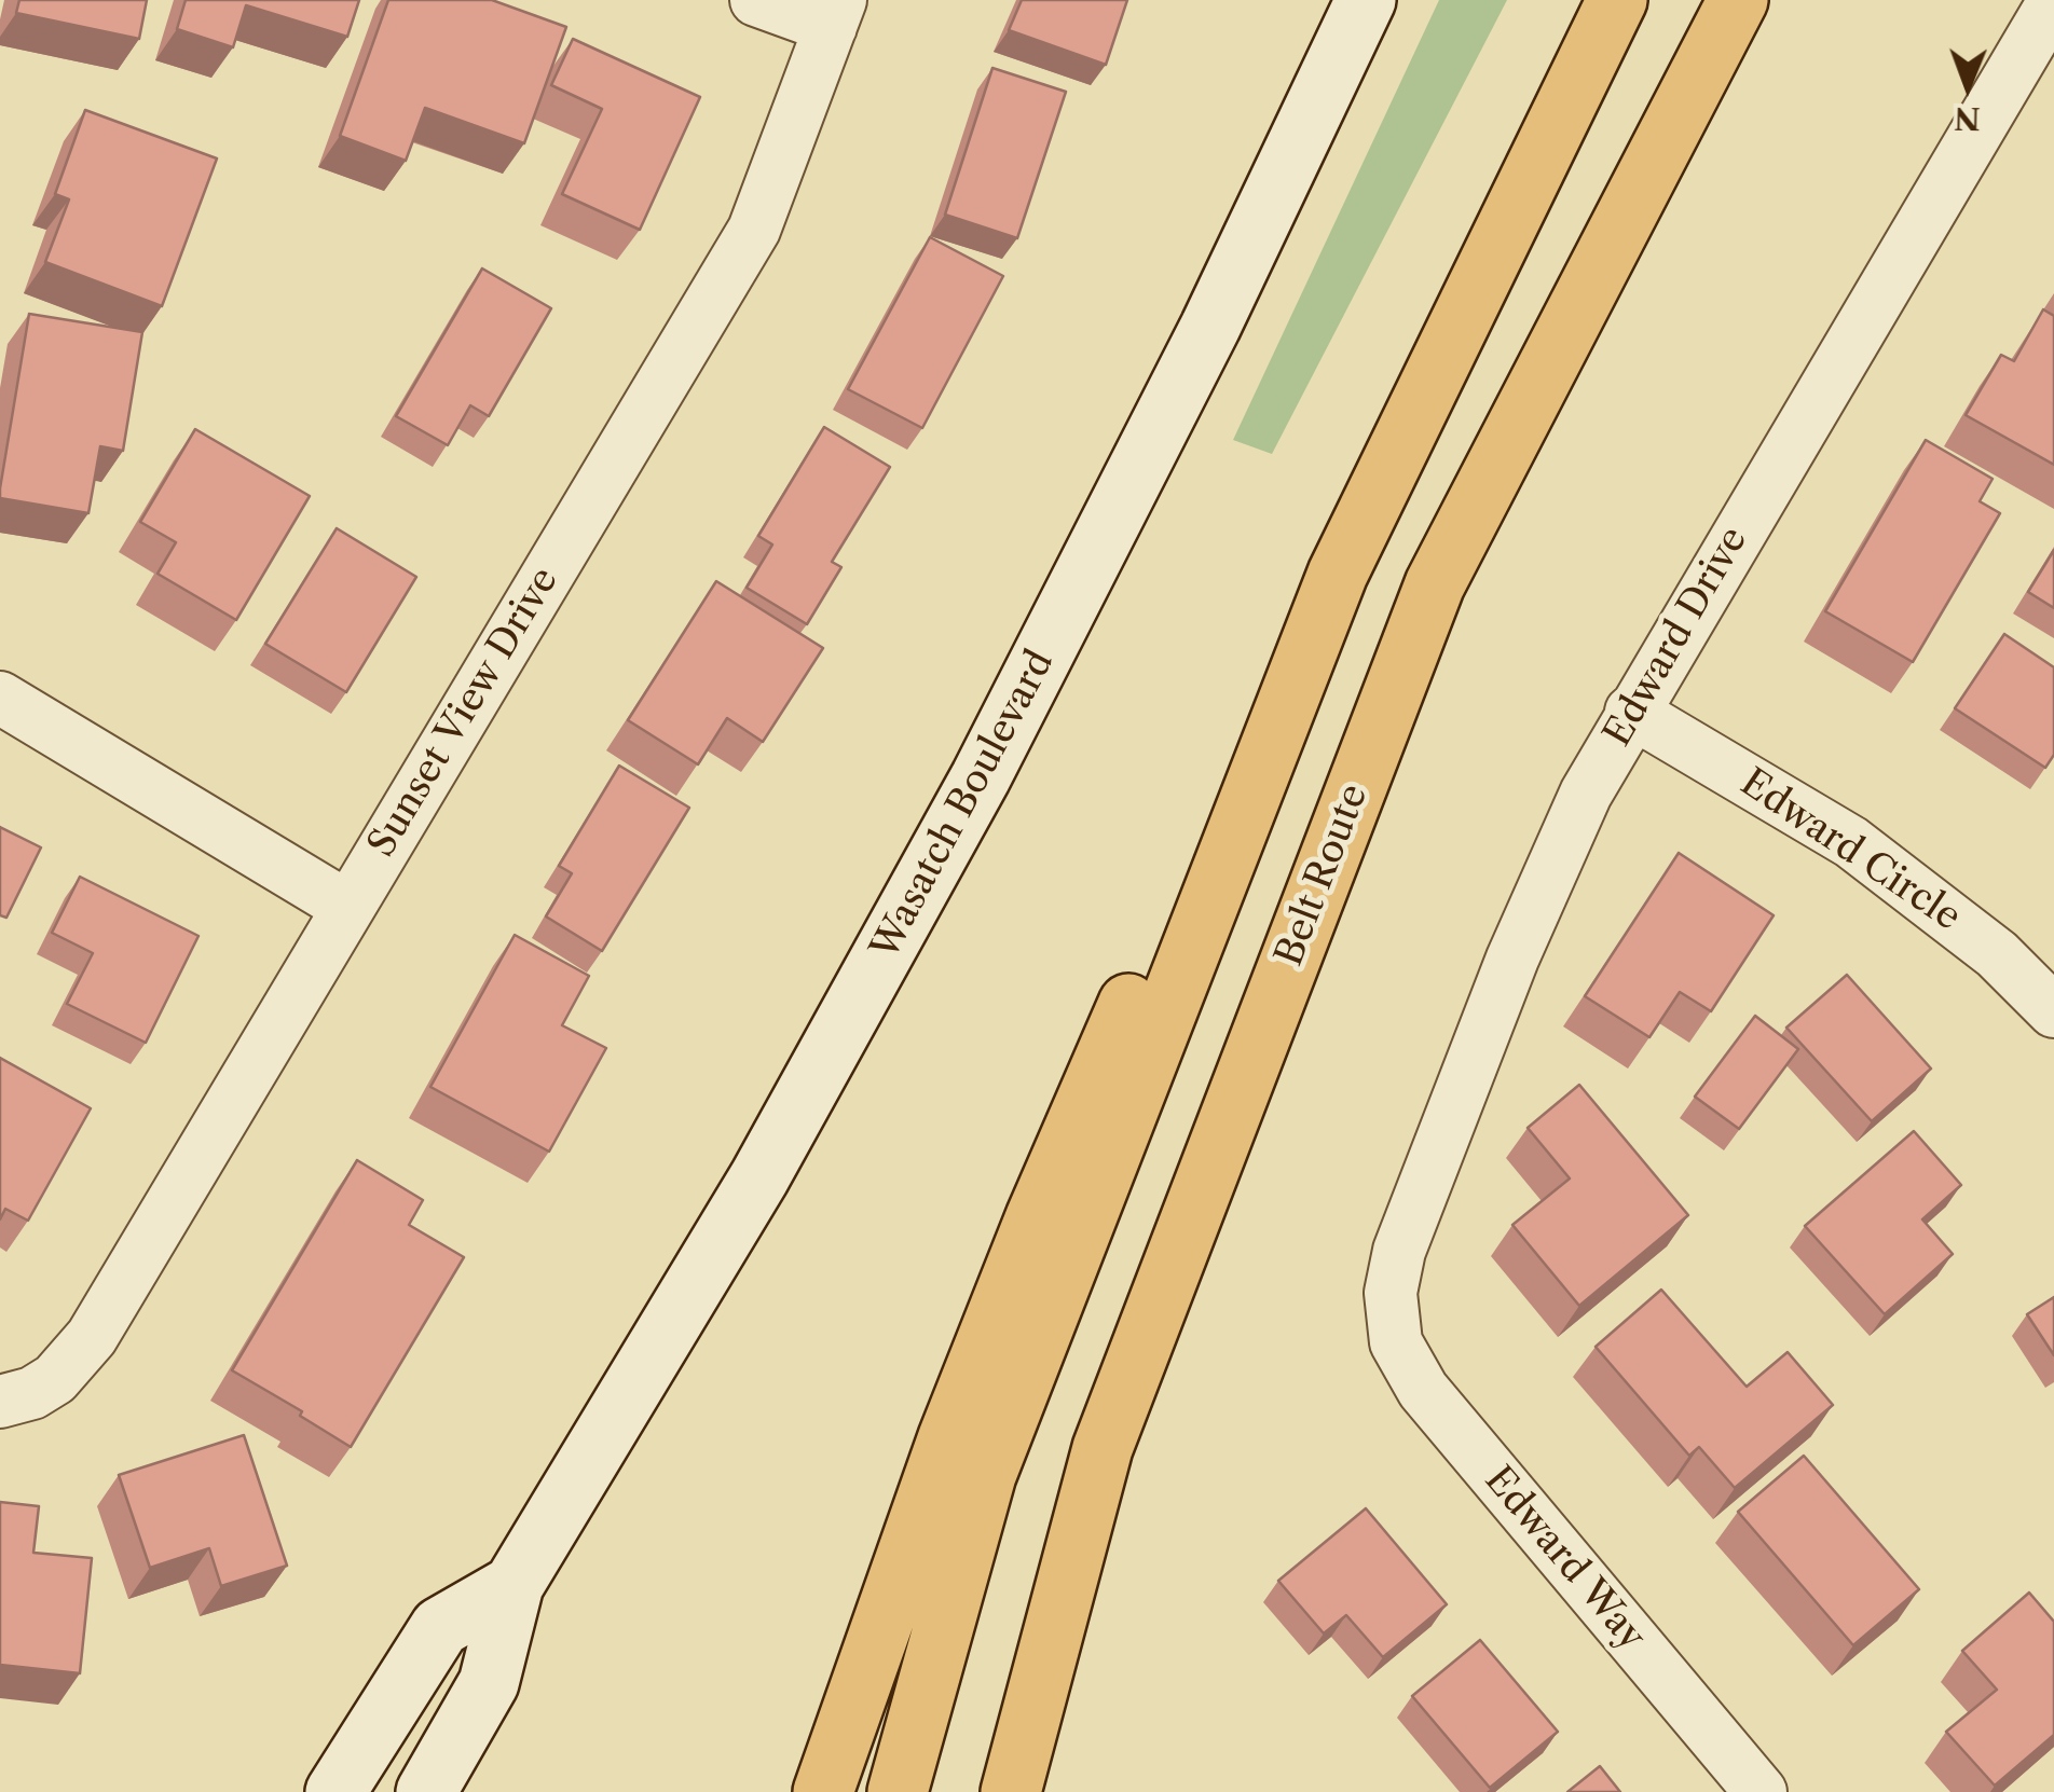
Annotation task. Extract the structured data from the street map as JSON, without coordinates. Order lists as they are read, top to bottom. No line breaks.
{"streets":{"highway":["Belt Route"],"main road":["Wasatch Boulevard"],"street":["Edward Drive","Sunset View Drive","Edward Circle","Edward Way"]},"crossings":[["Edward Drive","Edward Circle"],["Edward Drive","Edward Way"]],"north":"bottom"}
